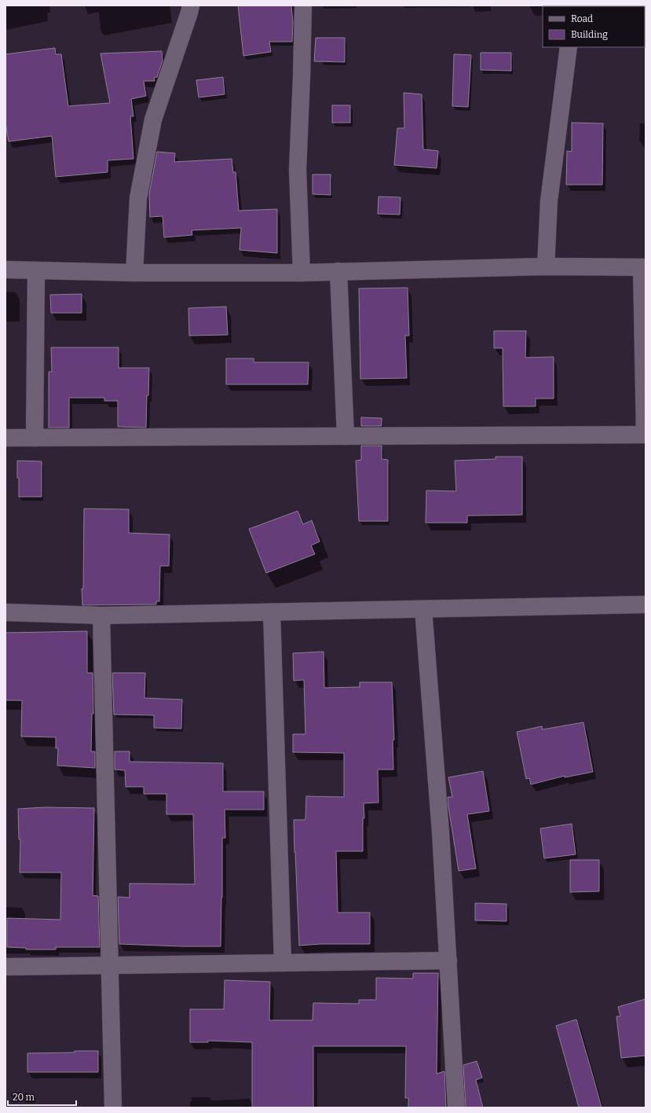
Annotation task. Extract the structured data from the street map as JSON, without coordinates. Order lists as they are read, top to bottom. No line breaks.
{"legend":["Road","Building"],"scale_bar":"20 m"}
